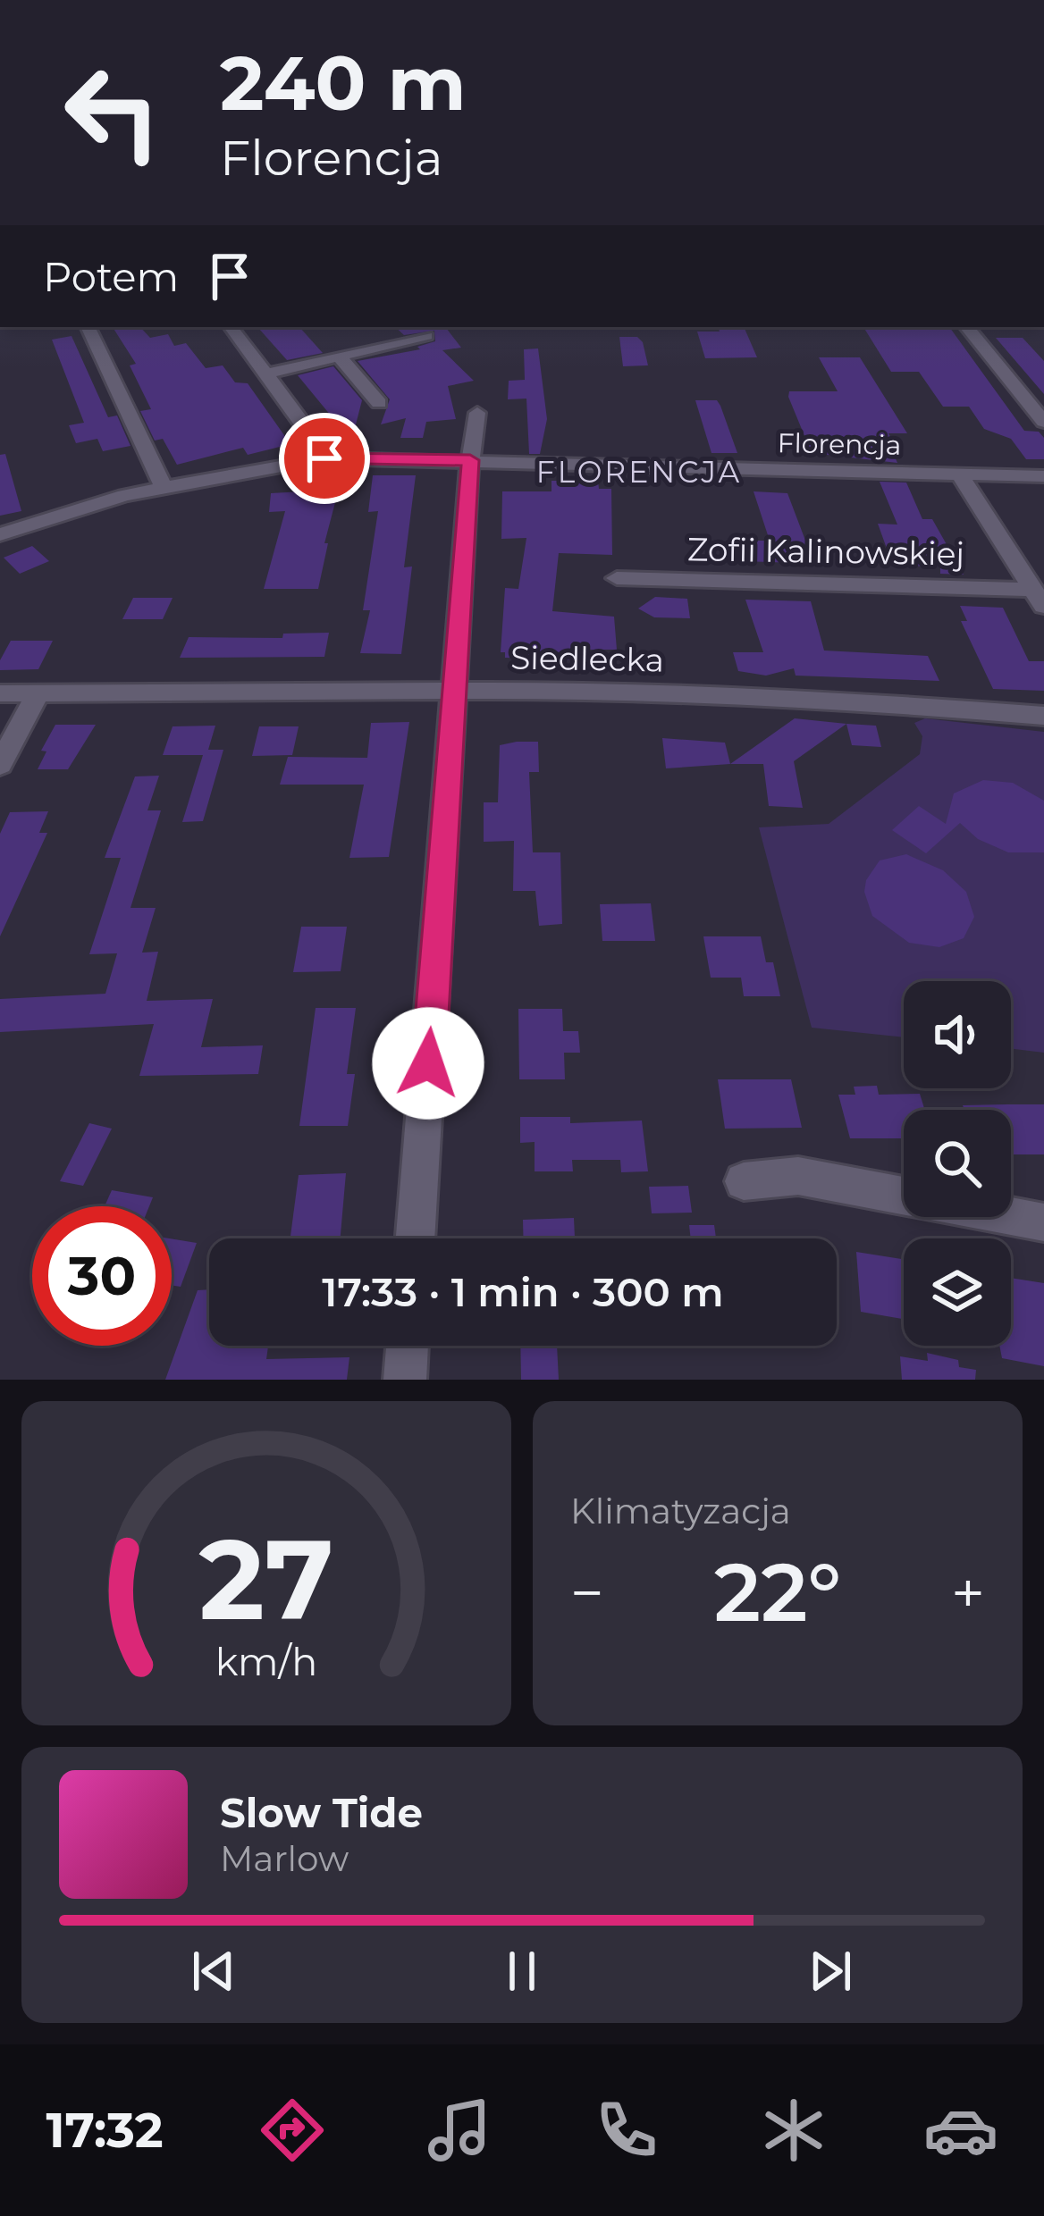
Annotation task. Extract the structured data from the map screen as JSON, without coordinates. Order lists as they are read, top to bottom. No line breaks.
{"streets":{"street":["Florencja","Zofii Kalinowskiej","Siedlecka"]},"districts":["FLORENCJA"],"page":{"turn":["240 m","Florencja"],"then":"Potem","limit":"30","trip":"17:33 · 1 min · 300 m","tile":"Klimatyzacja","heat":["−","22°","+"],"song":["Slow Tide","Marlow"],"tabs":"17:32","gauge":["27","km/h"]}}
